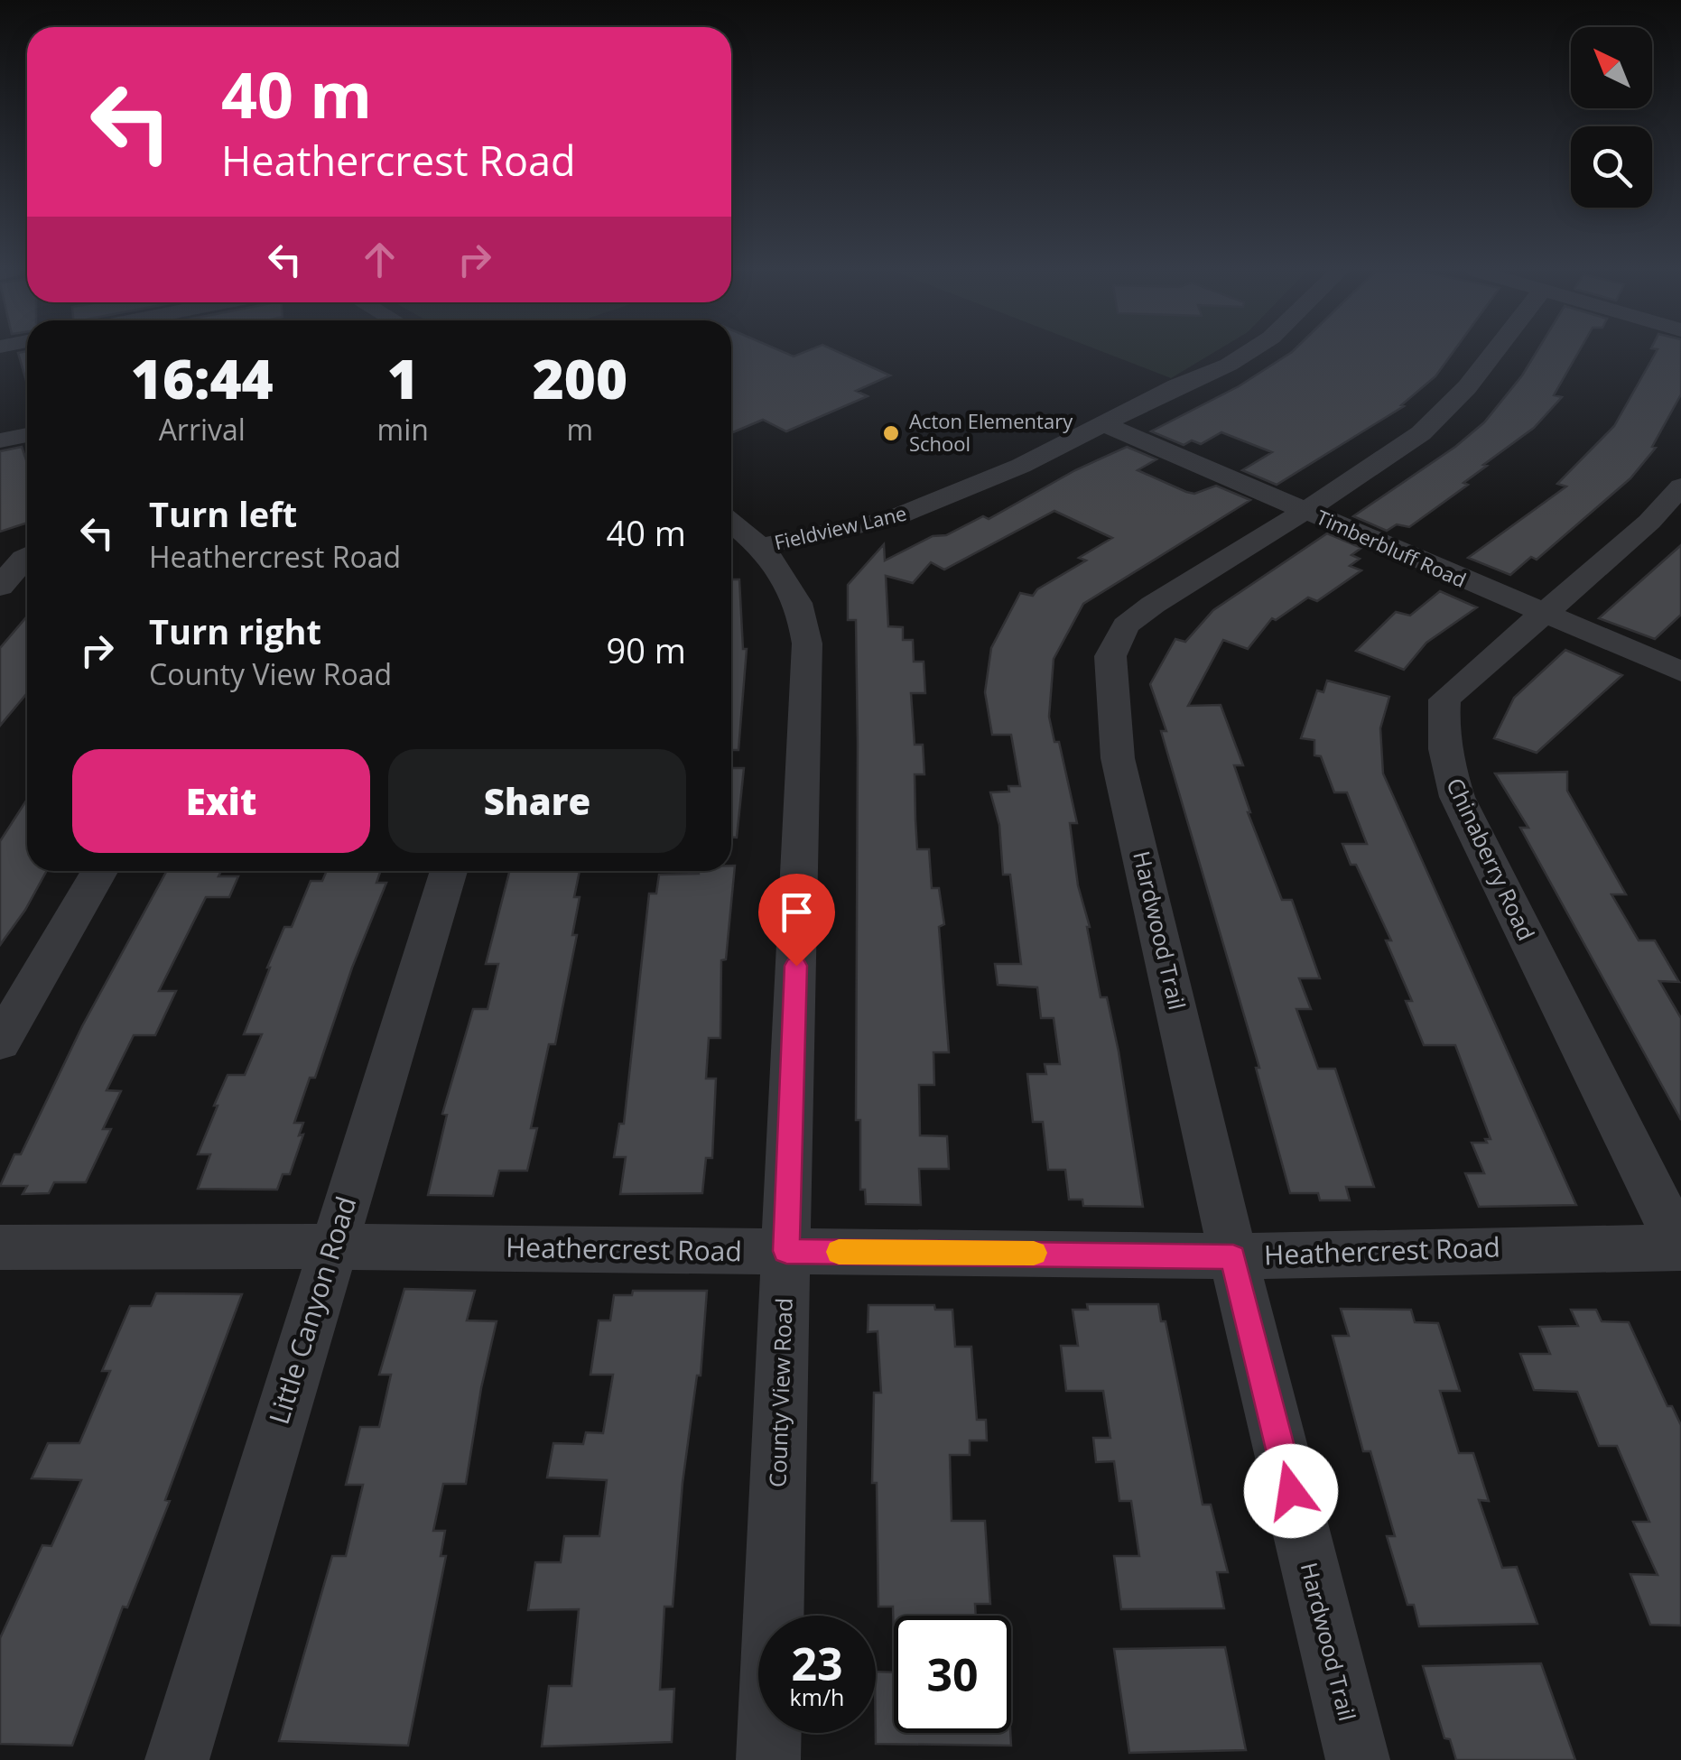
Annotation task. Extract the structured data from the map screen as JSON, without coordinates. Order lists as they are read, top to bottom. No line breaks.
{"streets":{"street":["Fieldview Lane","Timberbluff Road","Chinaberry Road","Hardwood Trail","Heathercrest Road","Little Canyon Road","County View Road"]},"crossings":[["Fieldview Lane","Timberbluff Road"],["Fieldview Lane","County View Road"],["Timberbluff Road","Chinaberry Road"],["Timberbluff Road","Hardwood Trail"],["Chinaberry Road","Heathercrest Road"],["Hardwood Trail","Heathercrest Road"],["Heathercrest Road","Little Canyon Road"],["Heathercrest Road","County View Road"]],"places":["Acton Elementary School"],"north":"top left","page":{"turn":["40 m","Heathercrest Road"],"eta":["16:44","Arrival","1","min","200","m"],"list":[{"name":"Turn left","note":"Heathercrest Road","value":"40 m"},{"name":"Turn right","note":"County View Road","value":"90 m"}],"buttons":["Exit","Share"],"speed":"23 km/h","limit":"30"}}
